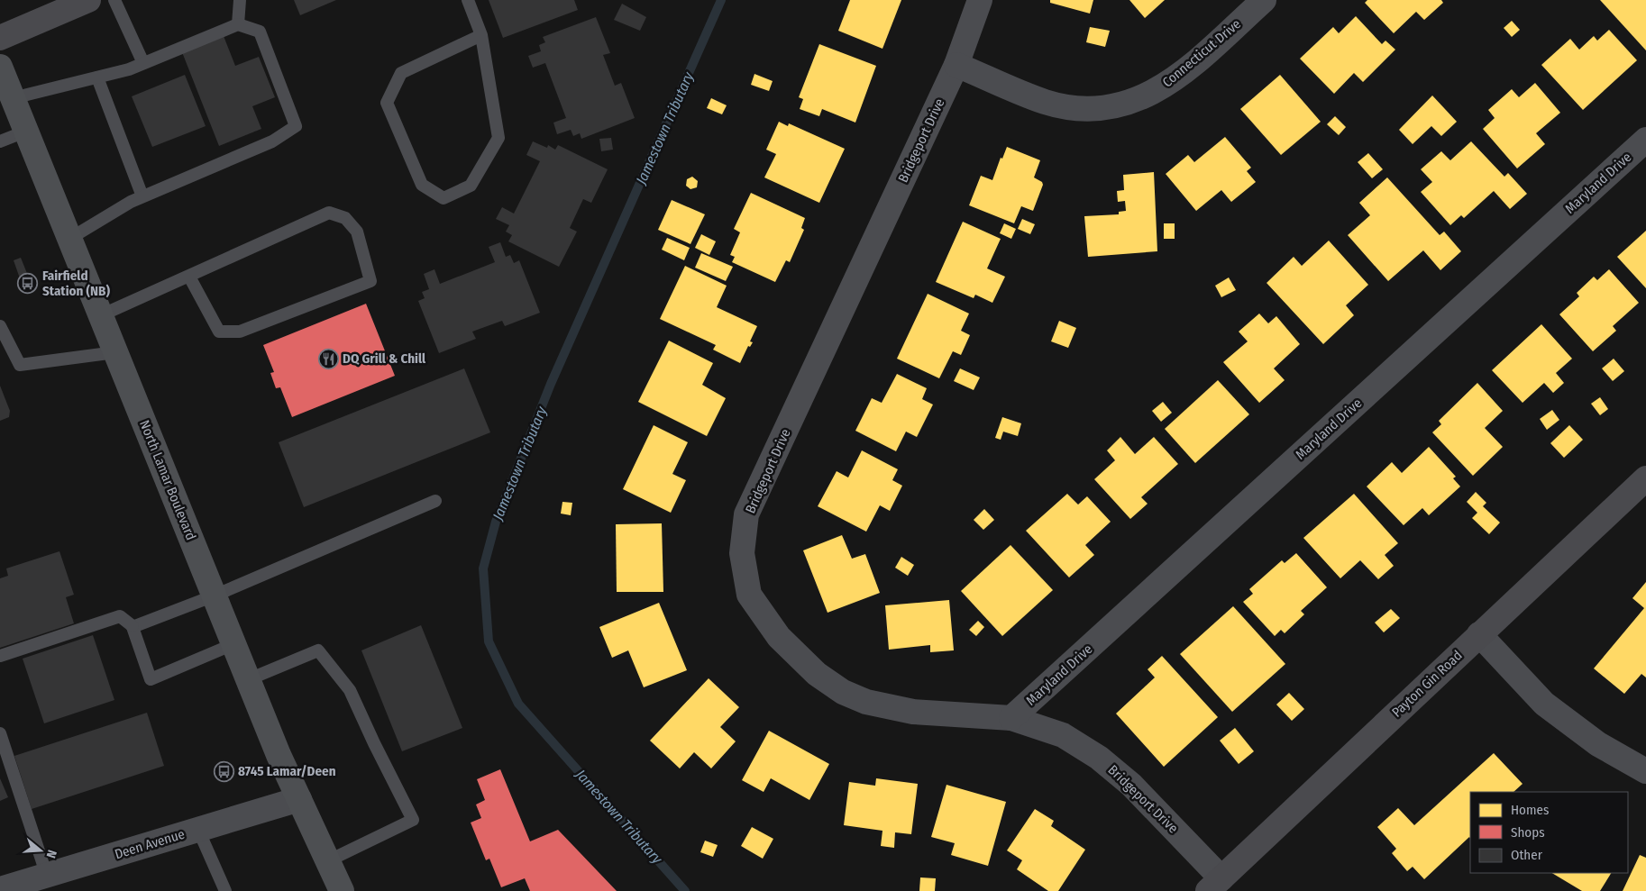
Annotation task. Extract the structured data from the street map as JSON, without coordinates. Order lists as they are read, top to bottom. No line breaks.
{"streets":{"main road":["North Lamar Boulevard"],"street":["Connecticut Drive","Bridgeport Drive","Maryland Drive","Payton Gin Road","Deen Avenue"]},"crossings":[["Connecticut Drive","Bridgeport Drive"],["Bridgeport Drive","Maryland Drive"],["Bridgeport Drive","Payton Gin Road"],["North Lamar Boulevard","Deen Avenue"]],"water":["Jamestown Tributary"],"places":{"bus stop":["Fairfield Station (NB)","8745 Lamar/Deen"],"restaurant":["DQ Grill & Chill"]},"legend":["Homes","Shops","Other"],"north":"right"}
